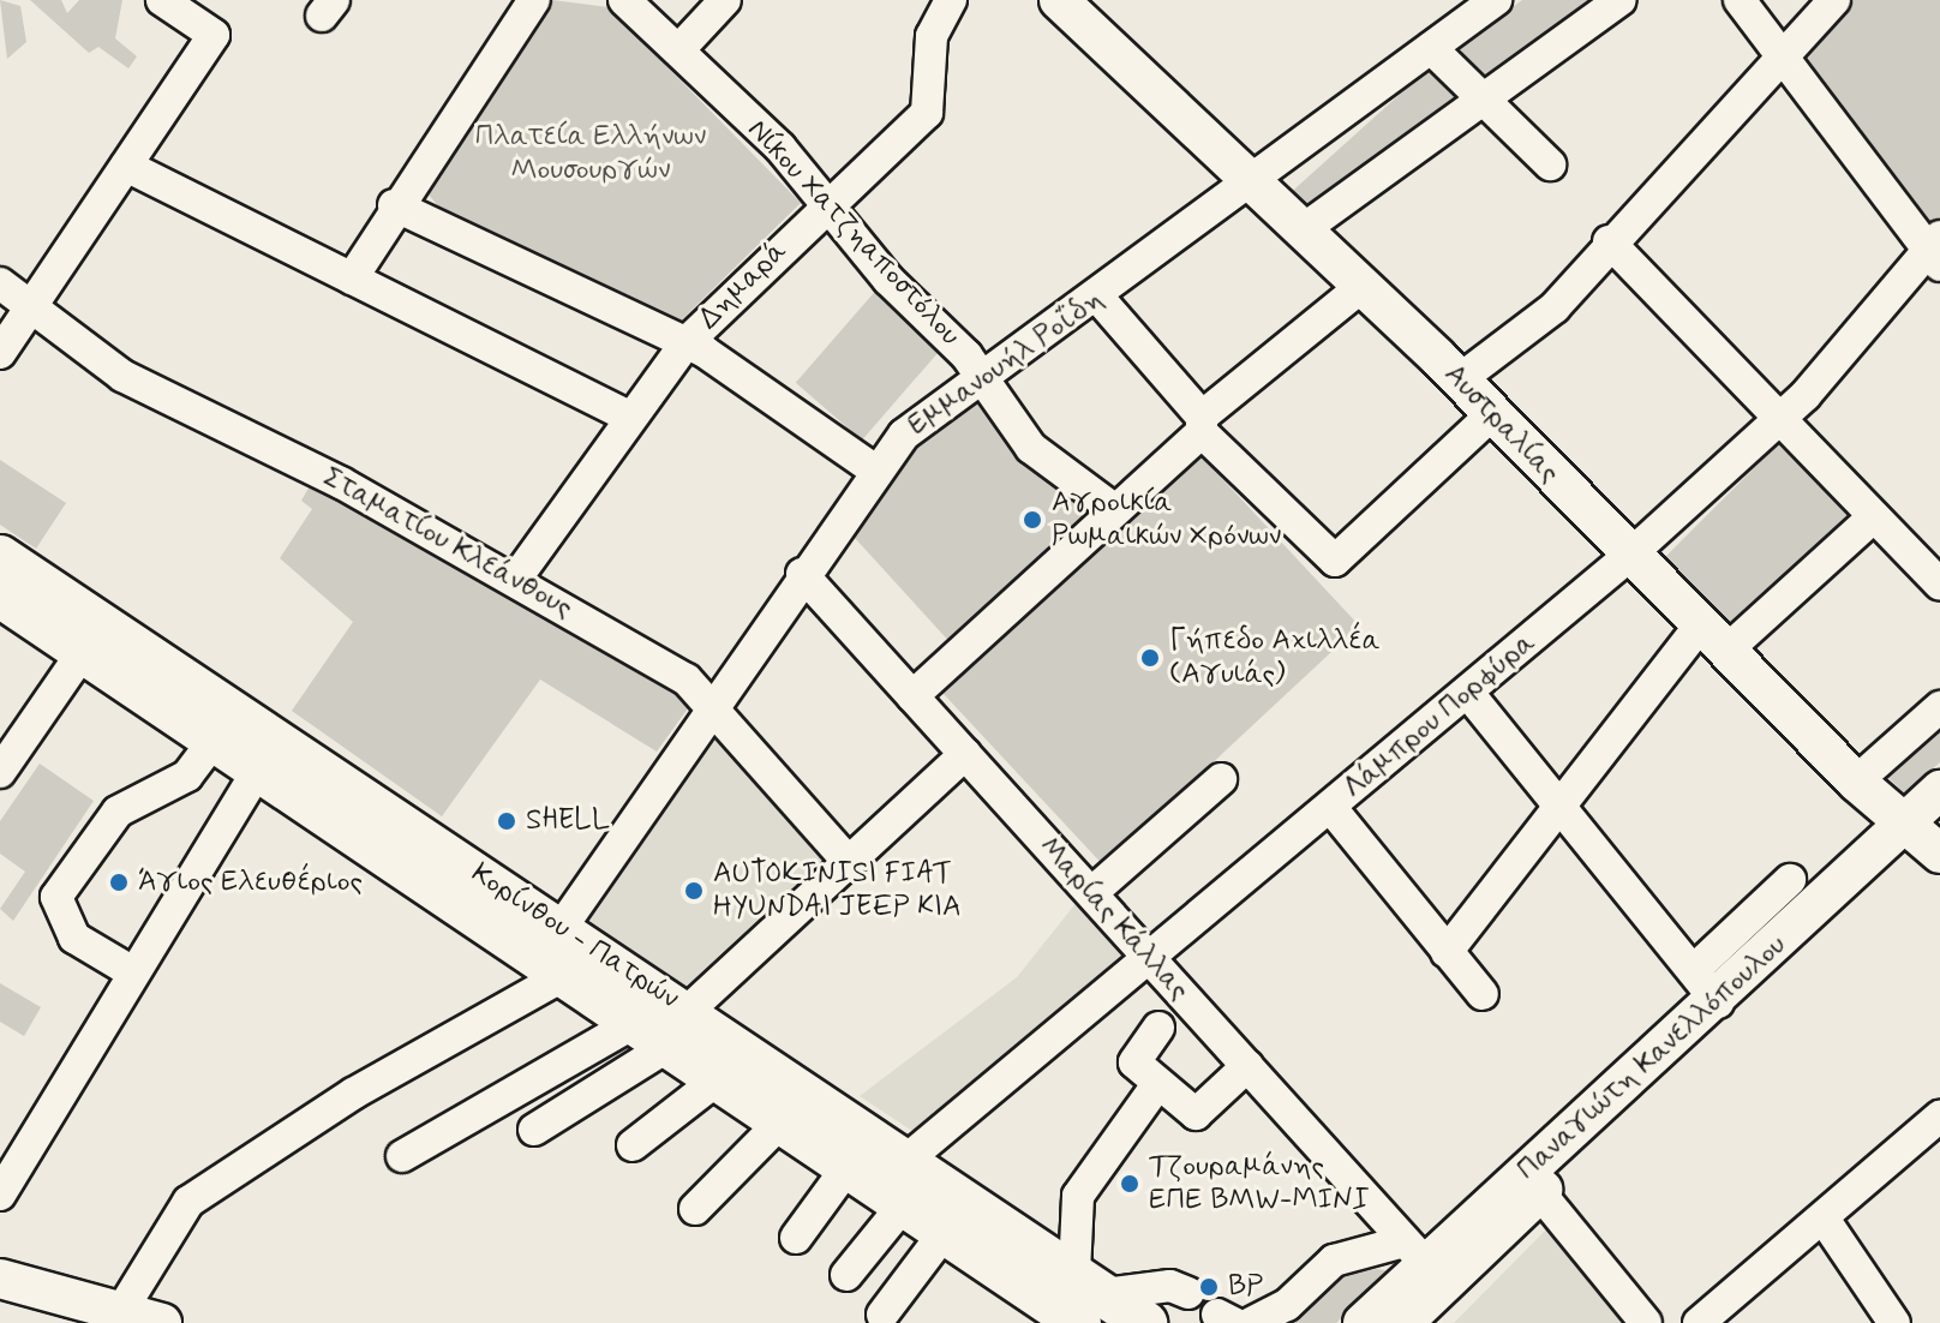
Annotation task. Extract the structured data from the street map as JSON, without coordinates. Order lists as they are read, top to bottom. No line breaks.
{"streets":{"highway":["Κορίνθου - Πατρών"],"main road":["Αυστραλίας","Παναγιώτη Κανελλόπουλου"],"street":["Νίκου Χατζηαποστόλου","Δημαρά","Εμμανουήλ Ροΐδη","Σταματίου Κλεάνθους","Λάμπρου Πορφύρα","Μαρίας Κάλλας"]},"crossings":[["Νίκου Χατζηαποστόλου","Δημαρά"],["Νίκου Χατζηαποστόλου","Εμμανουήλ Ροΐδη"],["Δημαρά","Σταματίου Κλεάνθους"],["Εμμανουήλ Ροΐδη","Αυστραλίας"],["Εμμανουήλ Ροΐδη","Σταματίου Κλεάνθους"],["Εμμανουήλ Ροΐδη","Μαρίας Κάλλας"],["Εμμανουήλ Ροΐδη","Κορίνθου - Πατρών"],["Αυστραλίας","Λάμπρου Πορφύρα"],["Αυστραλίας","Παναγιώτη Κανελλόπουλου"],["Λάμπρου Πορφύρα","Μαρίας Κάλλας"],["Λάμπρου Πορφύρα","Κορίνθου - Πατρών"],["Μαρίας Κάλλας","Παναγιώτη Κανελλόπουλου"]],"parks":["Πλατεία Ελλήνων Μουσουργών"],"places":["Αγροικία Ρωμαικών Χρόνων","Γήπεδο Αχιλλέα (Αγυιάς)","SHELL","Άγιος Ελευθέριος","AUTOKINISI FIAT HYUNDAI JEEP KIA","Τζουραμάνης ΕΠΕ BMW-MINI","BP"]}
